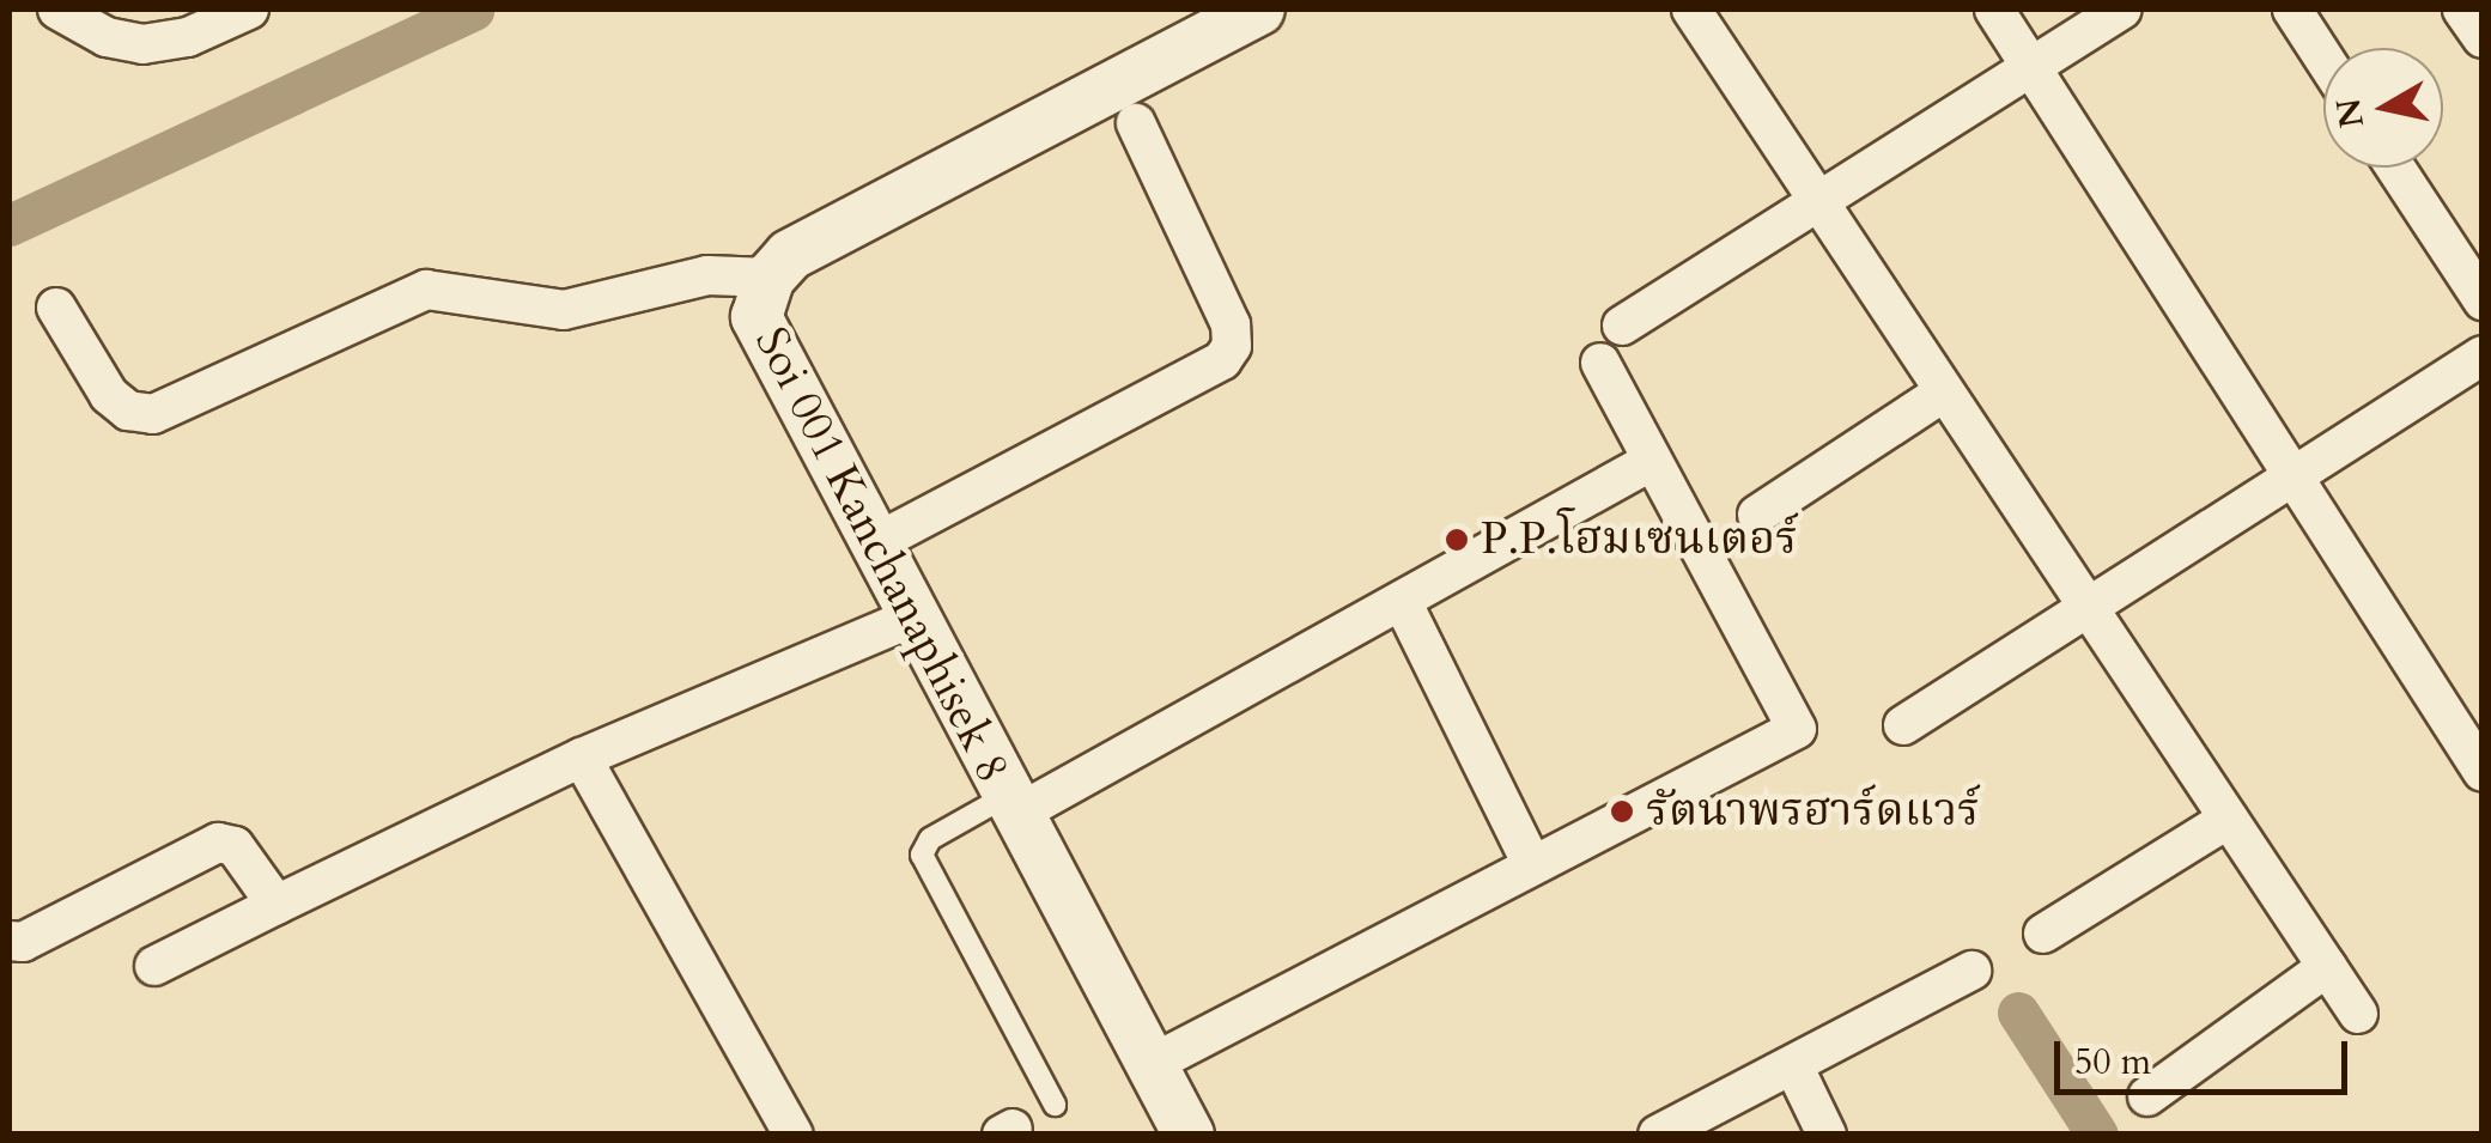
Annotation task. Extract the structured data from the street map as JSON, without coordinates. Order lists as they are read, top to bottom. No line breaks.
{"streets":{"street":["Soi 001 Kanchanaphisek 8"]},"places":["P.P.โฮมเซนเตอร์","รัตนาพรฮาร์ดแวร์"],"scale_bar":"50 m","north":"left"}
